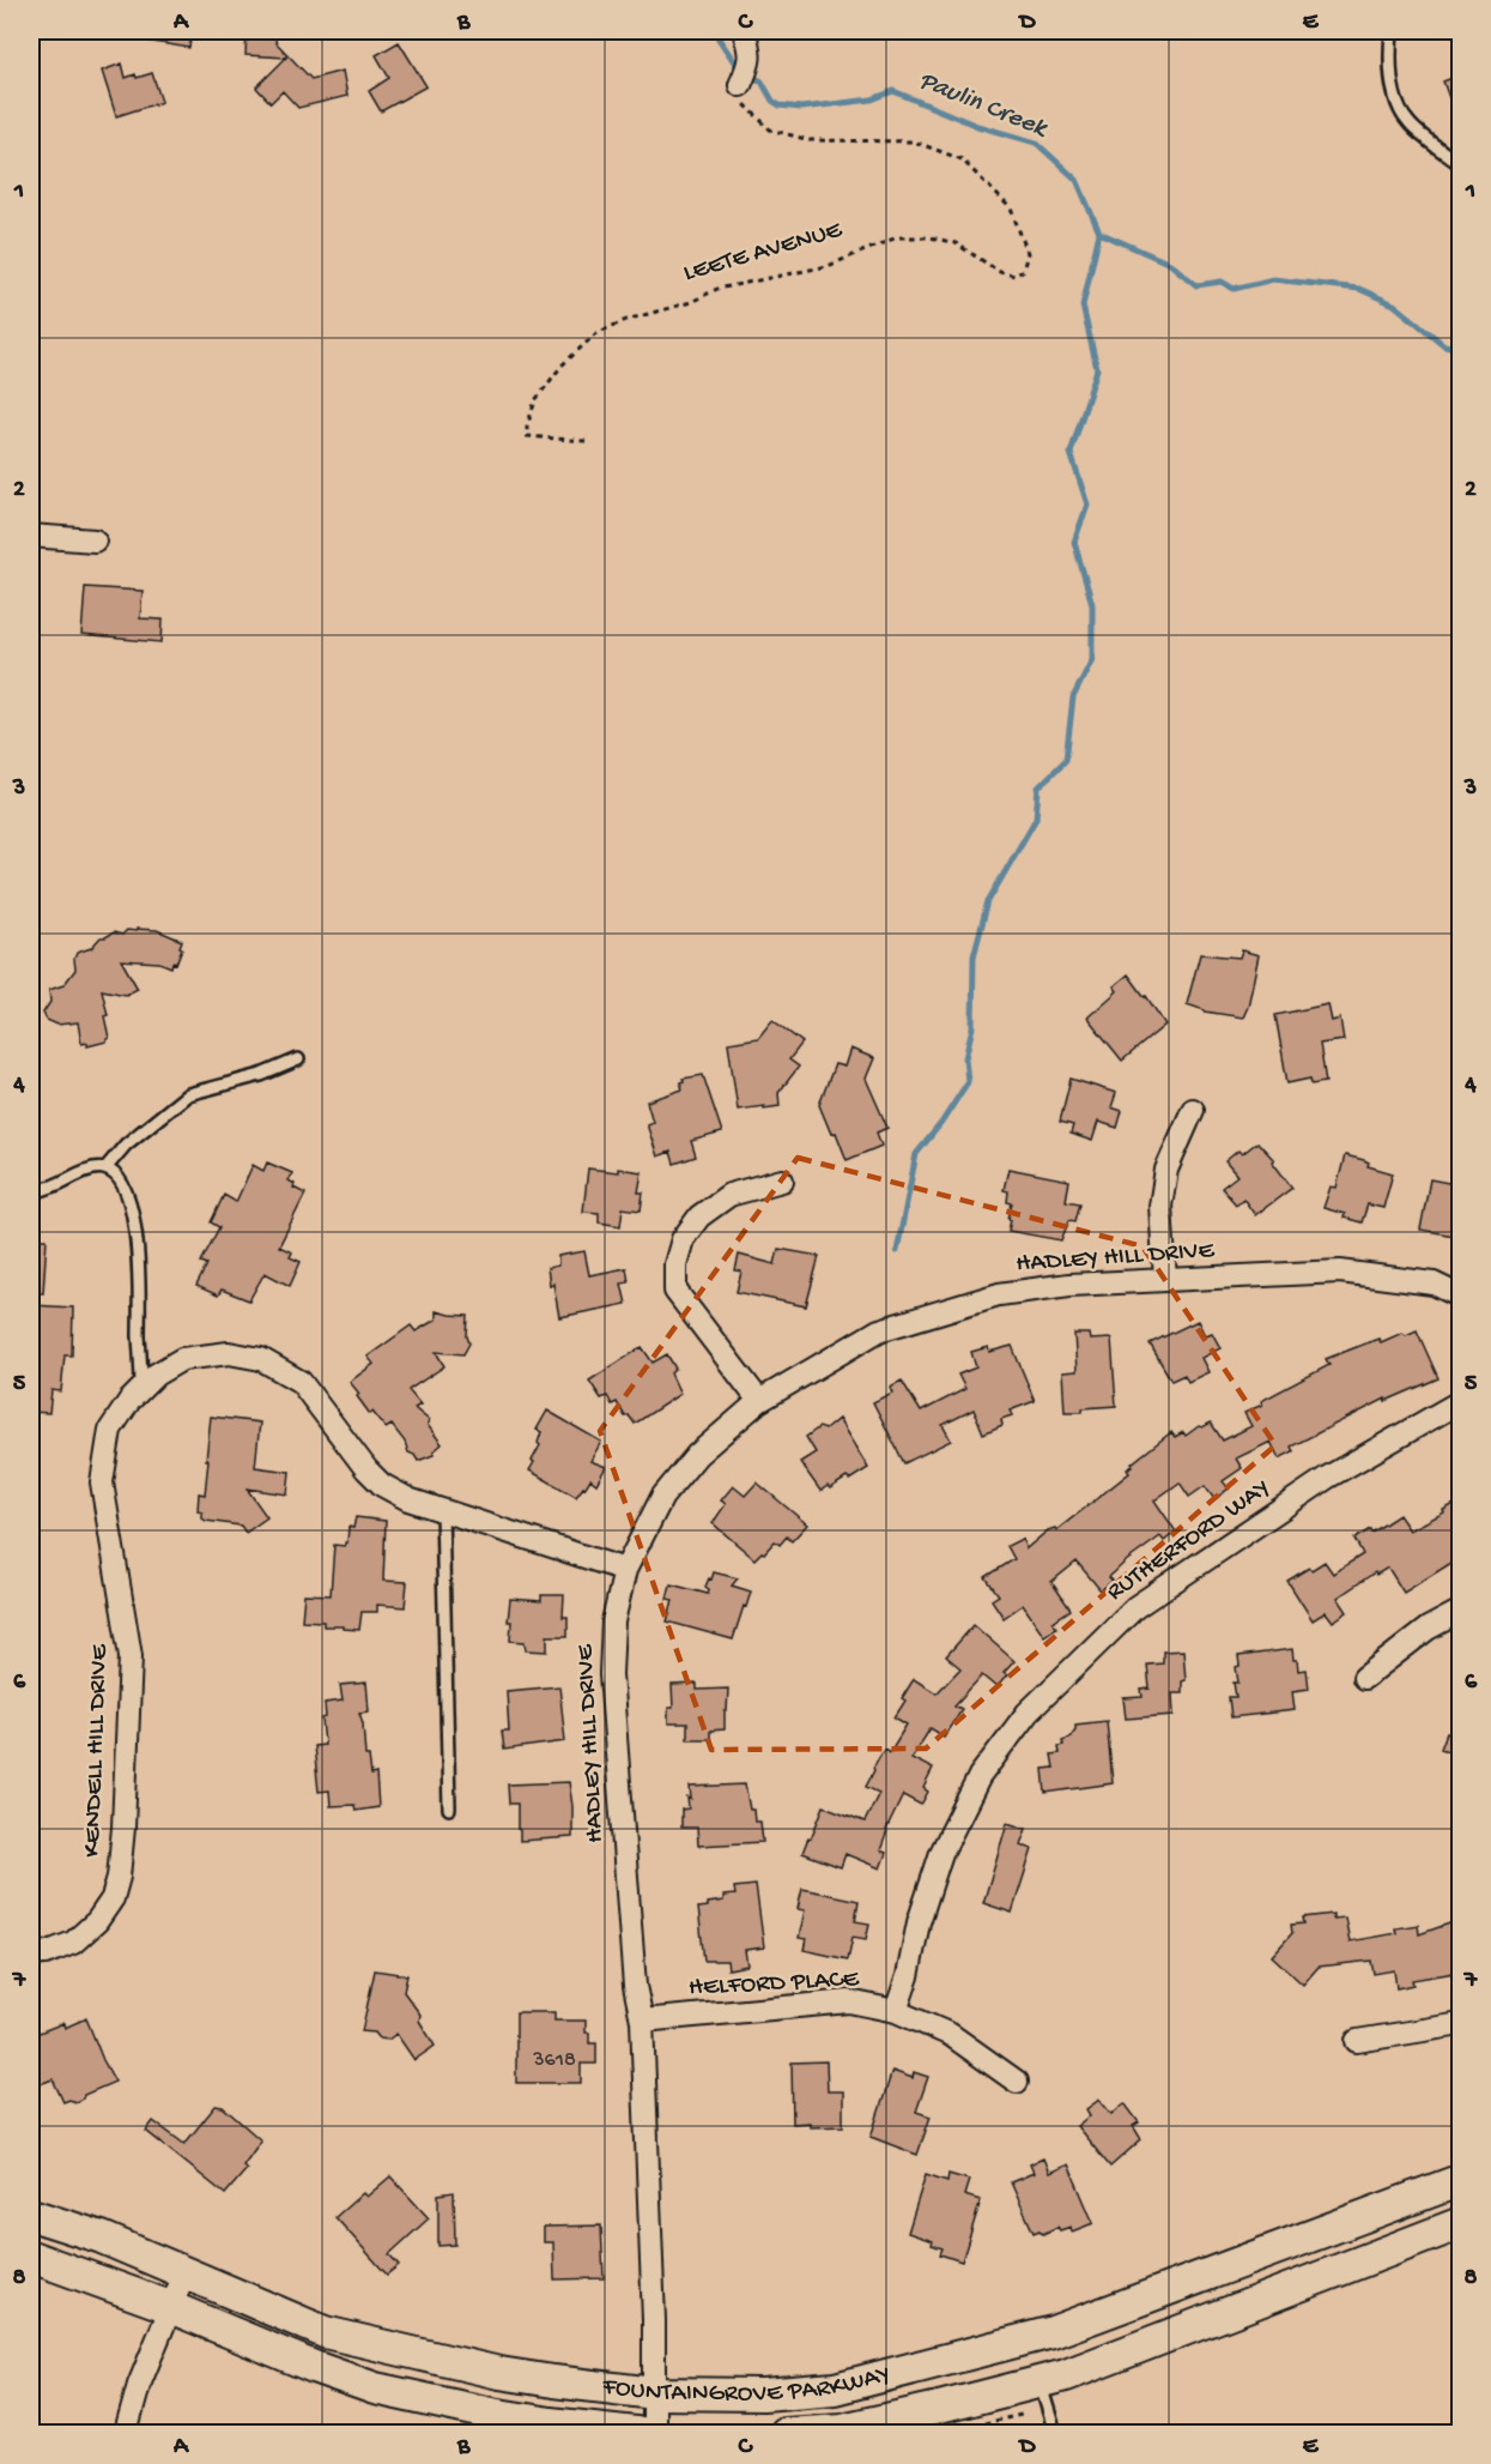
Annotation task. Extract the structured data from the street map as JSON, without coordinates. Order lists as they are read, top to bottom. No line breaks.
{"streets":{"main road":["FOUNTAINGROVE PARKWAY"],"street":["HADLEY HILL DRIVE","RUTHERFORD WAY","KENDELL HILL DRIVE","HELFORD PLACE"],"path":["LEETE AVENUE"]},"crossings":[["HADLEY HILL DRIVE","KENDELL HILL DRIVE"],["HADLEY HILL DRIVE","HELFORD PLACE"],["HADLEY HILL DRIVE","FOUNTAINGROVE PARKWAY"],["RUTHERFORD WAY","HELFORD PLACE"]],"water":["Paulin Creek"],"house_numbers":["3618"],"grid":{"columns":["A","B","C","D","E"],"rows":["1","2","3","4","5","6","7","8"]}}
